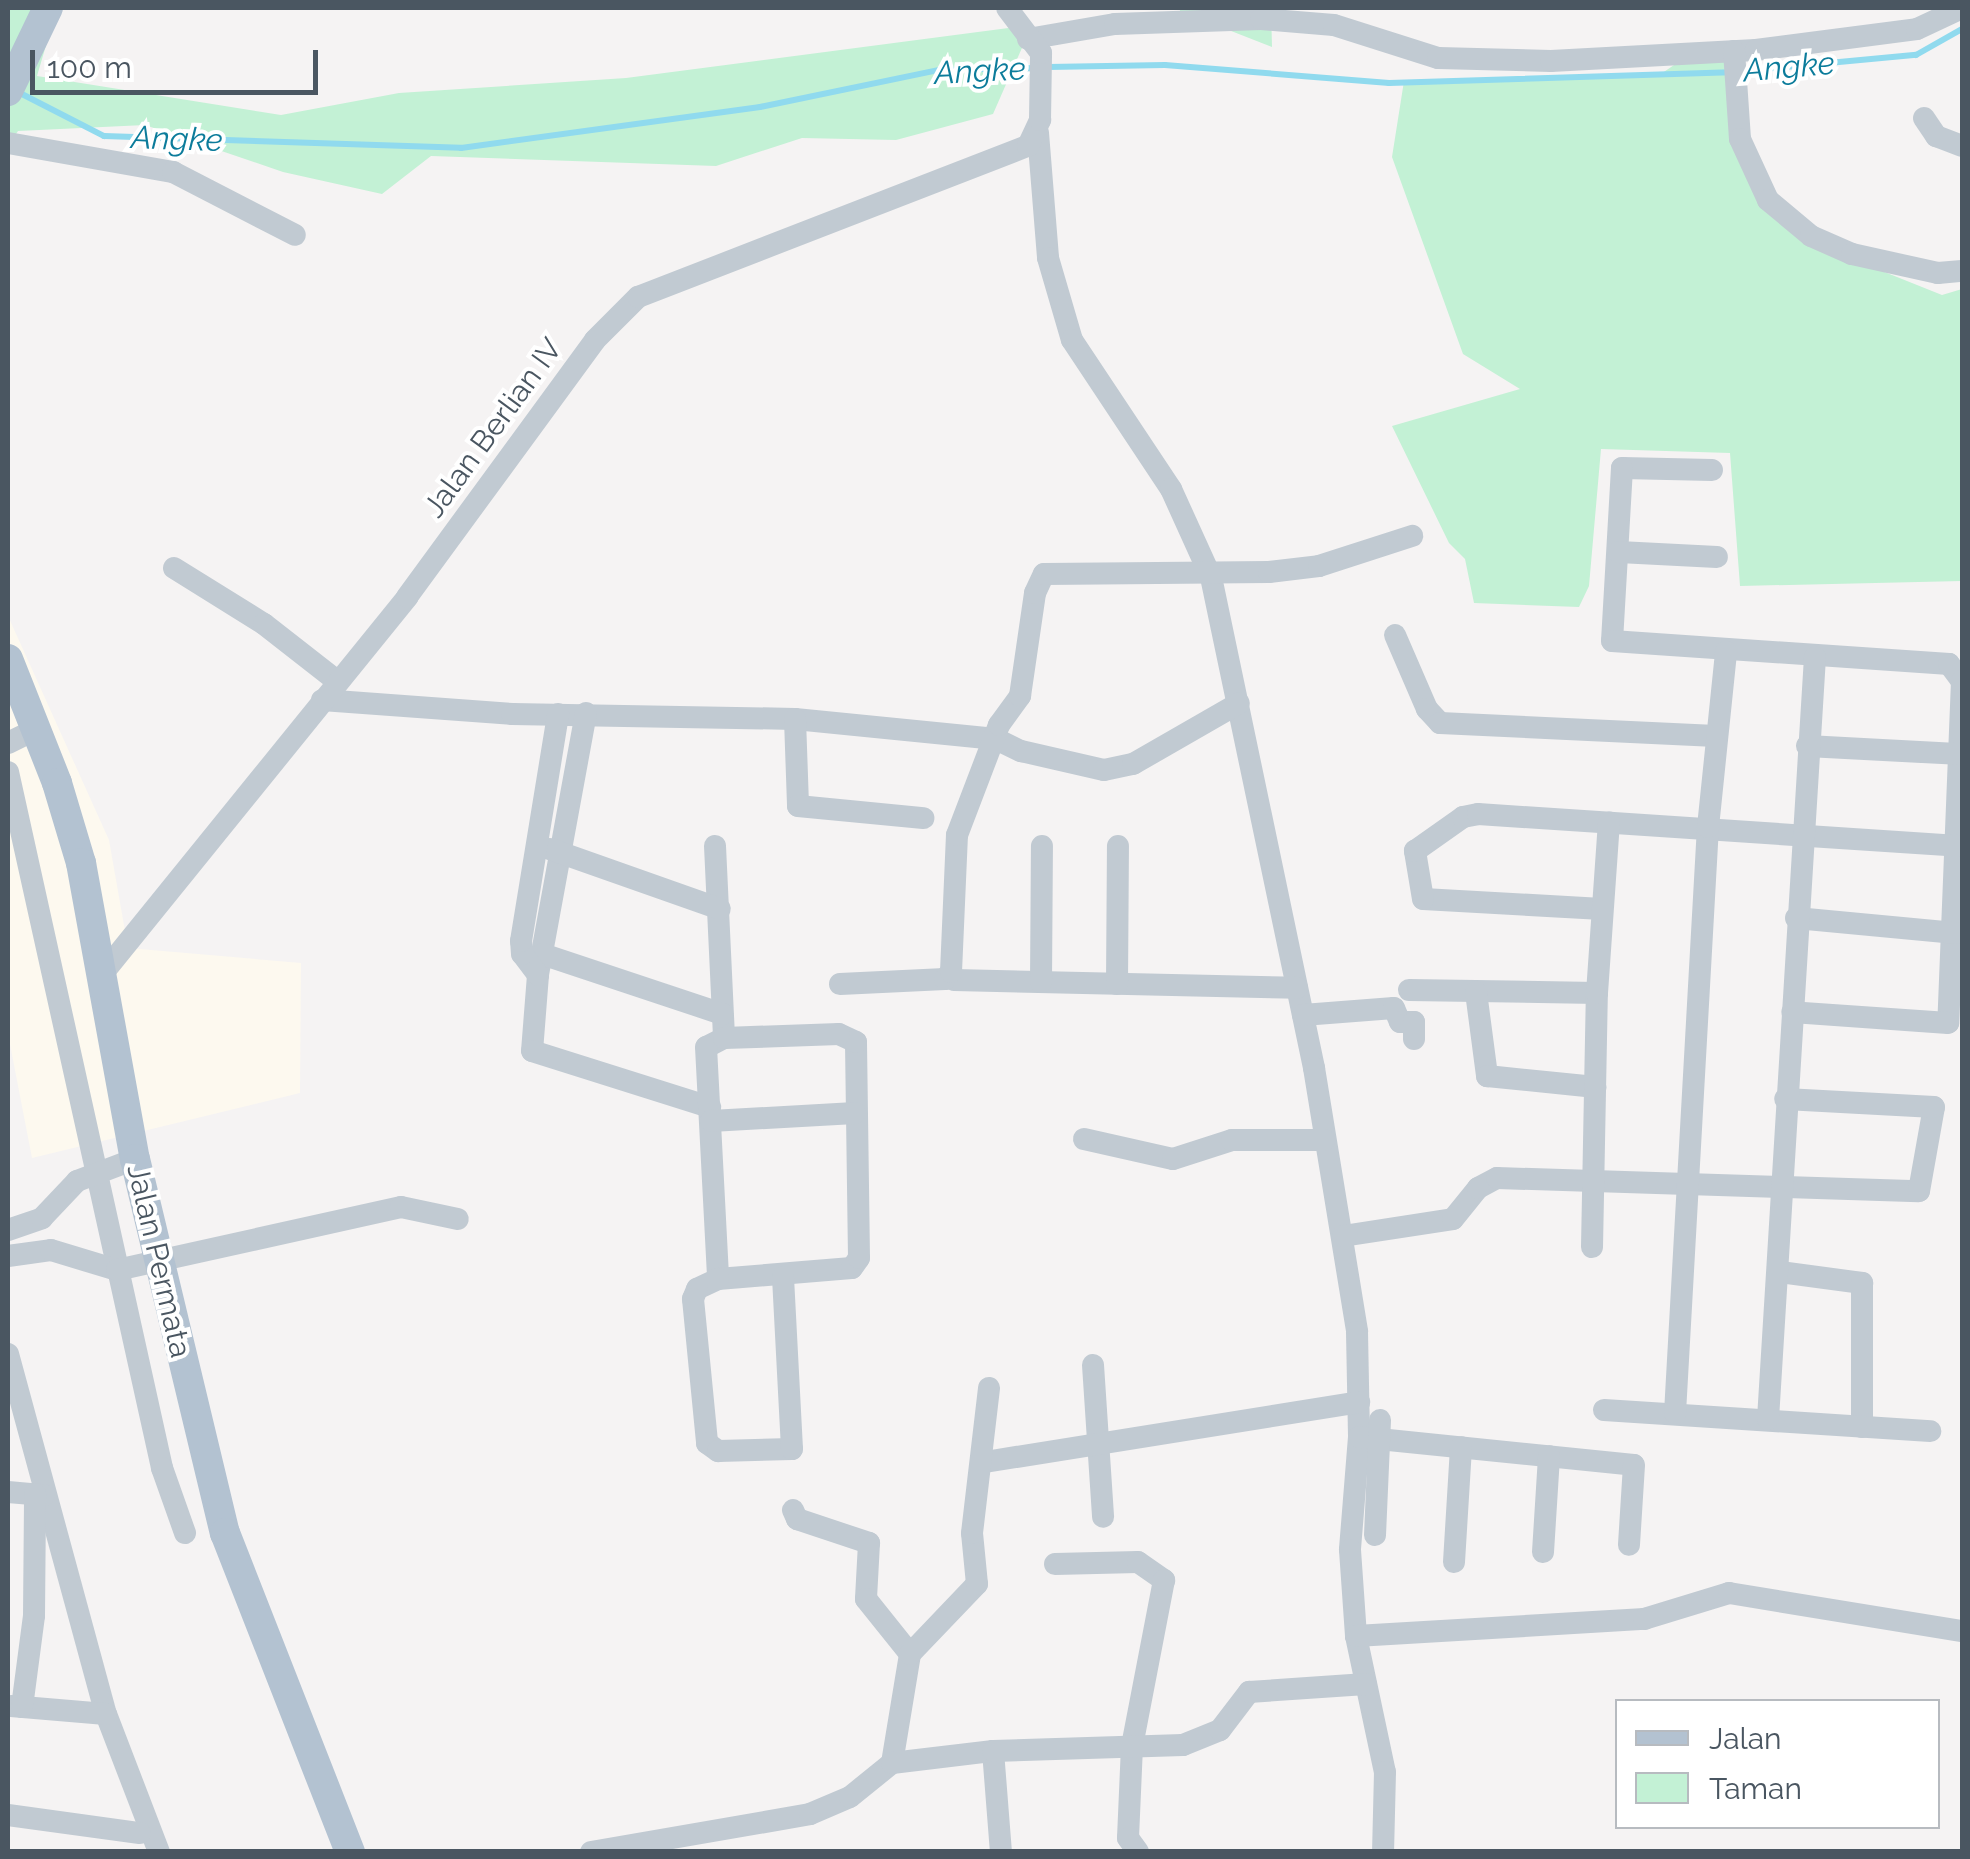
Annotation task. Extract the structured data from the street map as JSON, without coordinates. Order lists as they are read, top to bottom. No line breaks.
{"streets":{"main road":["Jalan Permata"],"street":["Jalan Berlian IV"]},"crossings":[["Jalan Berlian IV","Jalan Permata"]],"water":["Angke"],"legend":["Jalan","Taman"],"scale_bar":"100 m"}
